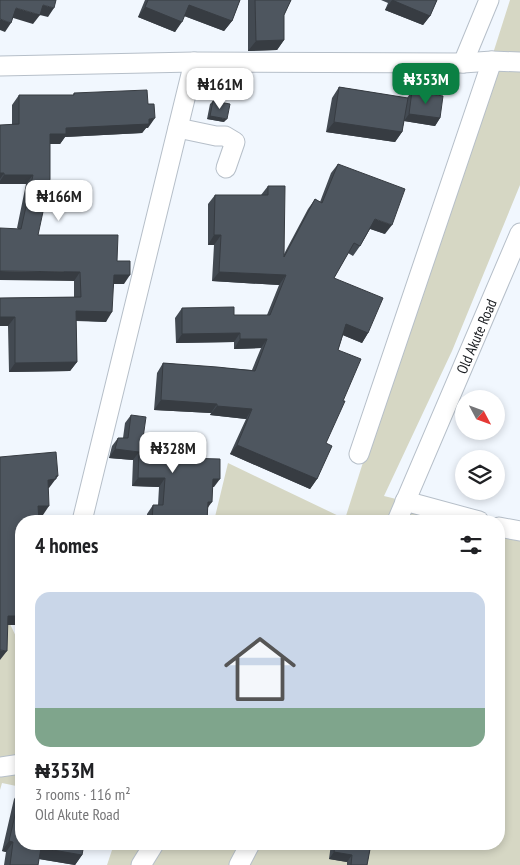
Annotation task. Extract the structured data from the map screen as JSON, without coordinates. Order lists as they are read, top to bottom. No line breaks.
{"streets":{"street":["Old Akute Road"]},"north":"bottom right","page":{"price":["₦353M","₦161M","₦166M","₦328M"],"heading":"4 homes","list":[{"name":"₦353M","note":"3 rooms · 116 m² · Old Akute Road"}]}}
